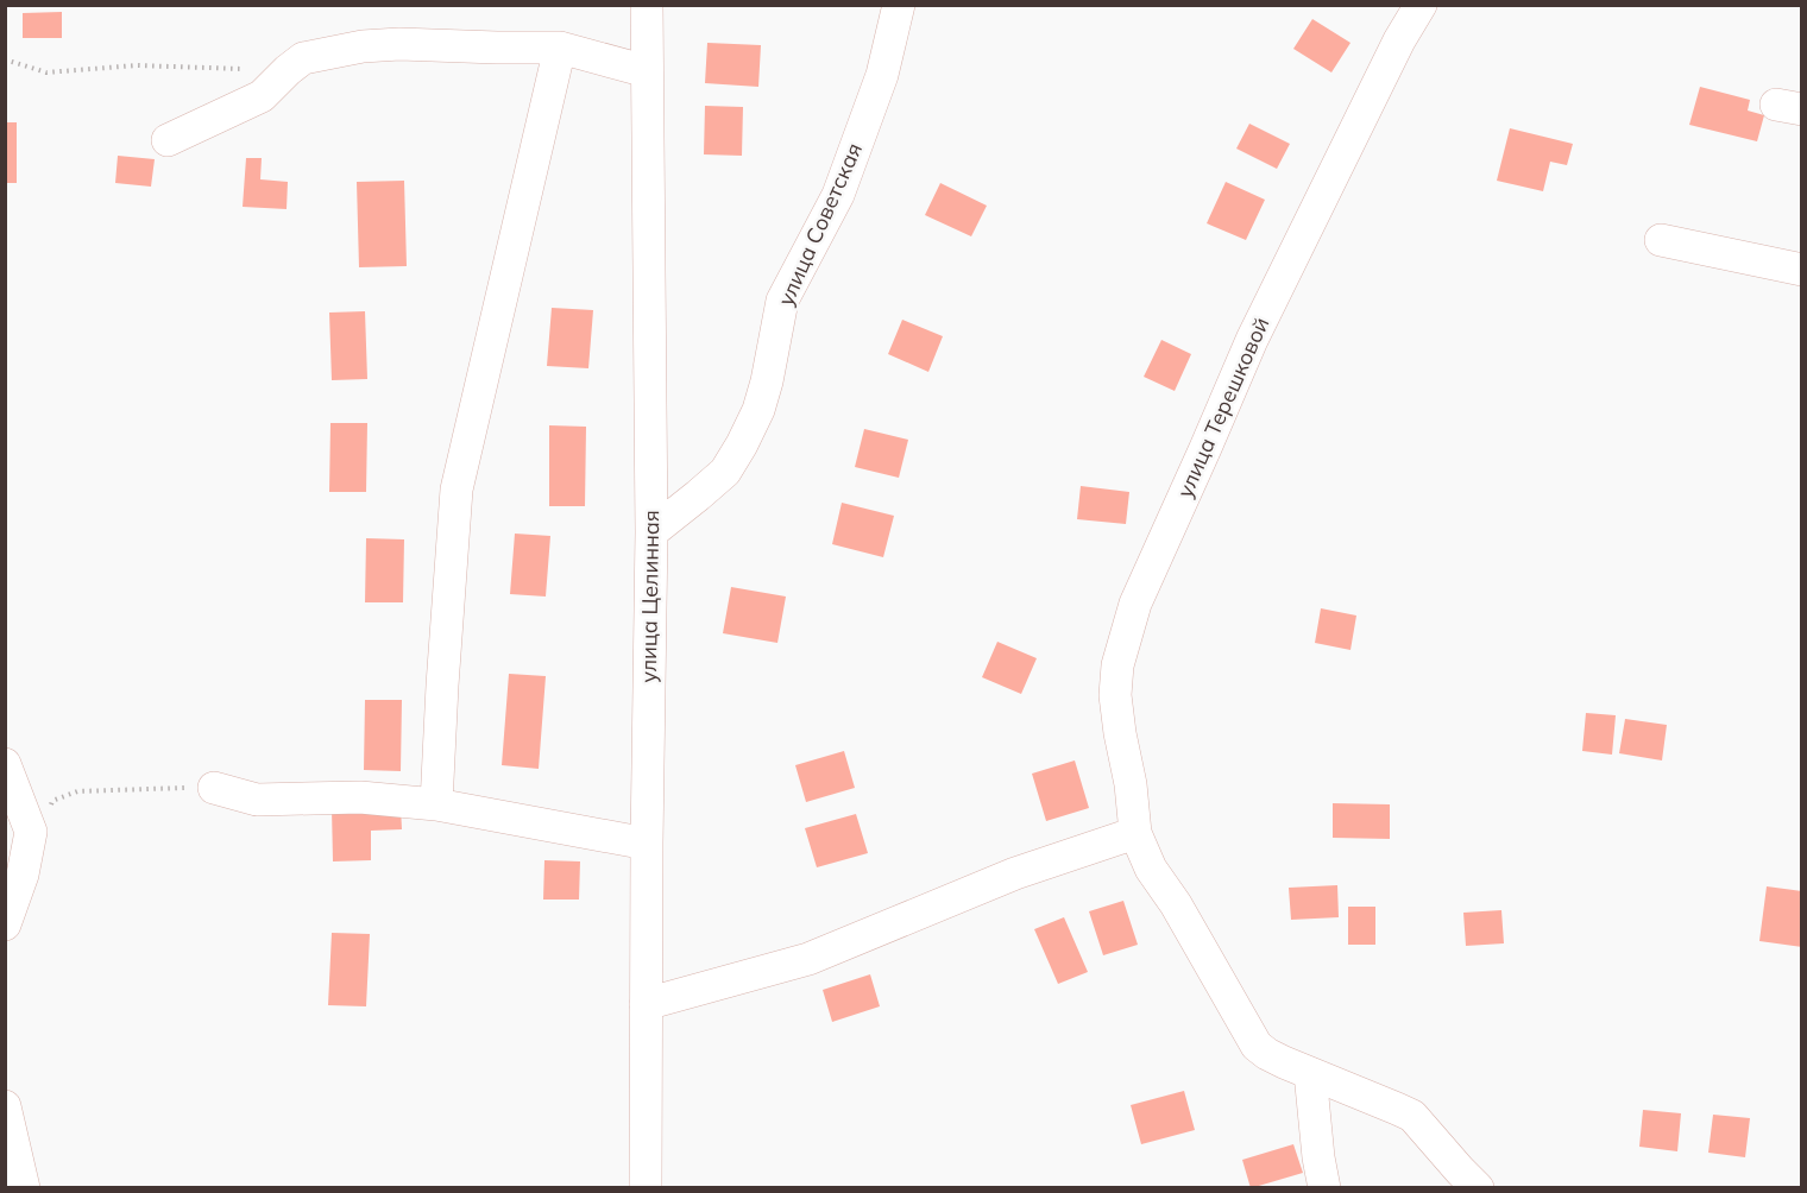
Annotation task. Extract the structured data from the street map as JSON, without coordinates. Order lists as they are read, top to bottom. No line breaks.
{"streets":{"street":["улица Советская","улица Терешковой","улица Целинная"]},"crossings":[["улица Советская","улица Целинная"]]}
